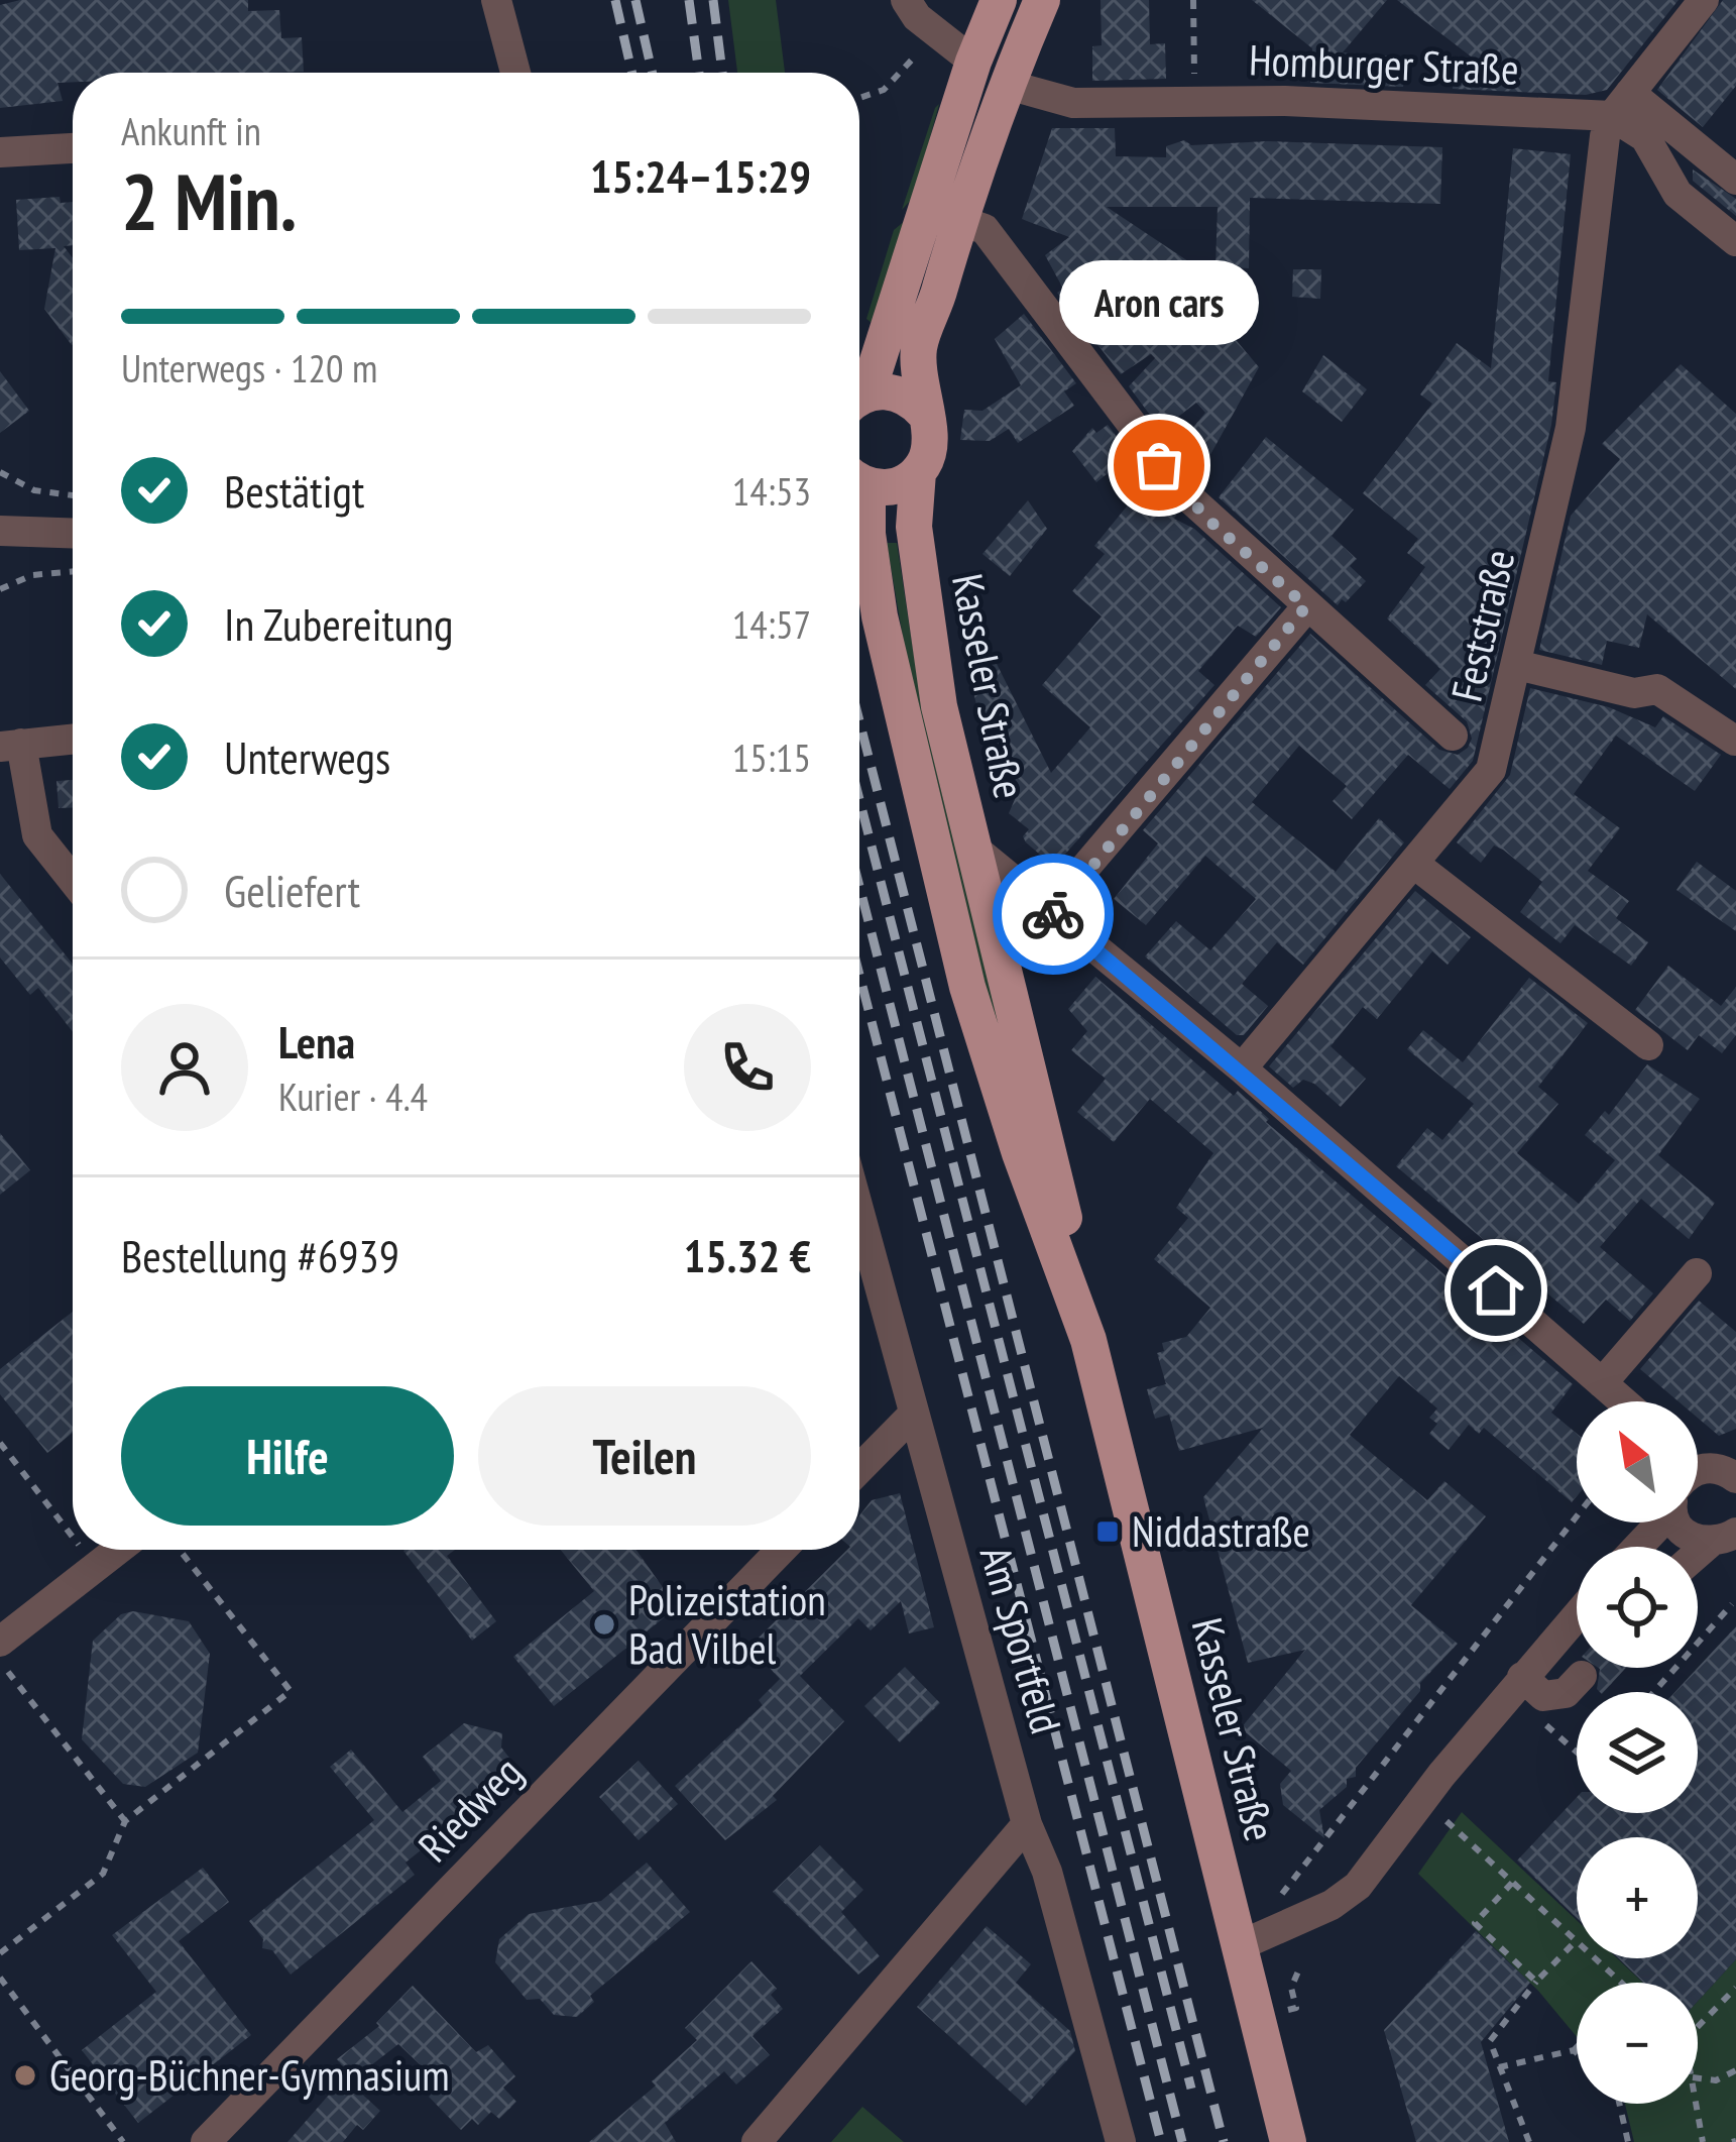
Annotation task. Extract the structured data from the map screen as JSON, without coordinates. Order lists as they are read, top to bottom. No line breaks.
{"streets":{"main road":["Kasseler Straße"],"street":["Homburger Straße","Feststraße","Am Sportfeld","Riedweg"]},"crossings":[["Homburger Straße","Feststraße"],["Homburger Straße","Kasseler Straße"]],"places":{"other":["Aron cars","Polizeistation Bad Vilbel","Georg-Büchner-Gymnasium"],"transit":["Niddastraße"]},"north":"top left","page":{"heading":["2 Min.","Ankunft in","15:24–15:29"],"panel":["Lena","Kurier · 4.4","Bestellung #6939","15.32 €"],"bubble":"Aron cars","bar":"Unterwegs · 120 m","list":[["Bestätigt","14:53"],["In Zubereitung","14:57"],["Unterwegs","15:15"],"Geliefert"],"buttons":["Hilfe","Teilen"],"map_buttons":["+","−"]}}
